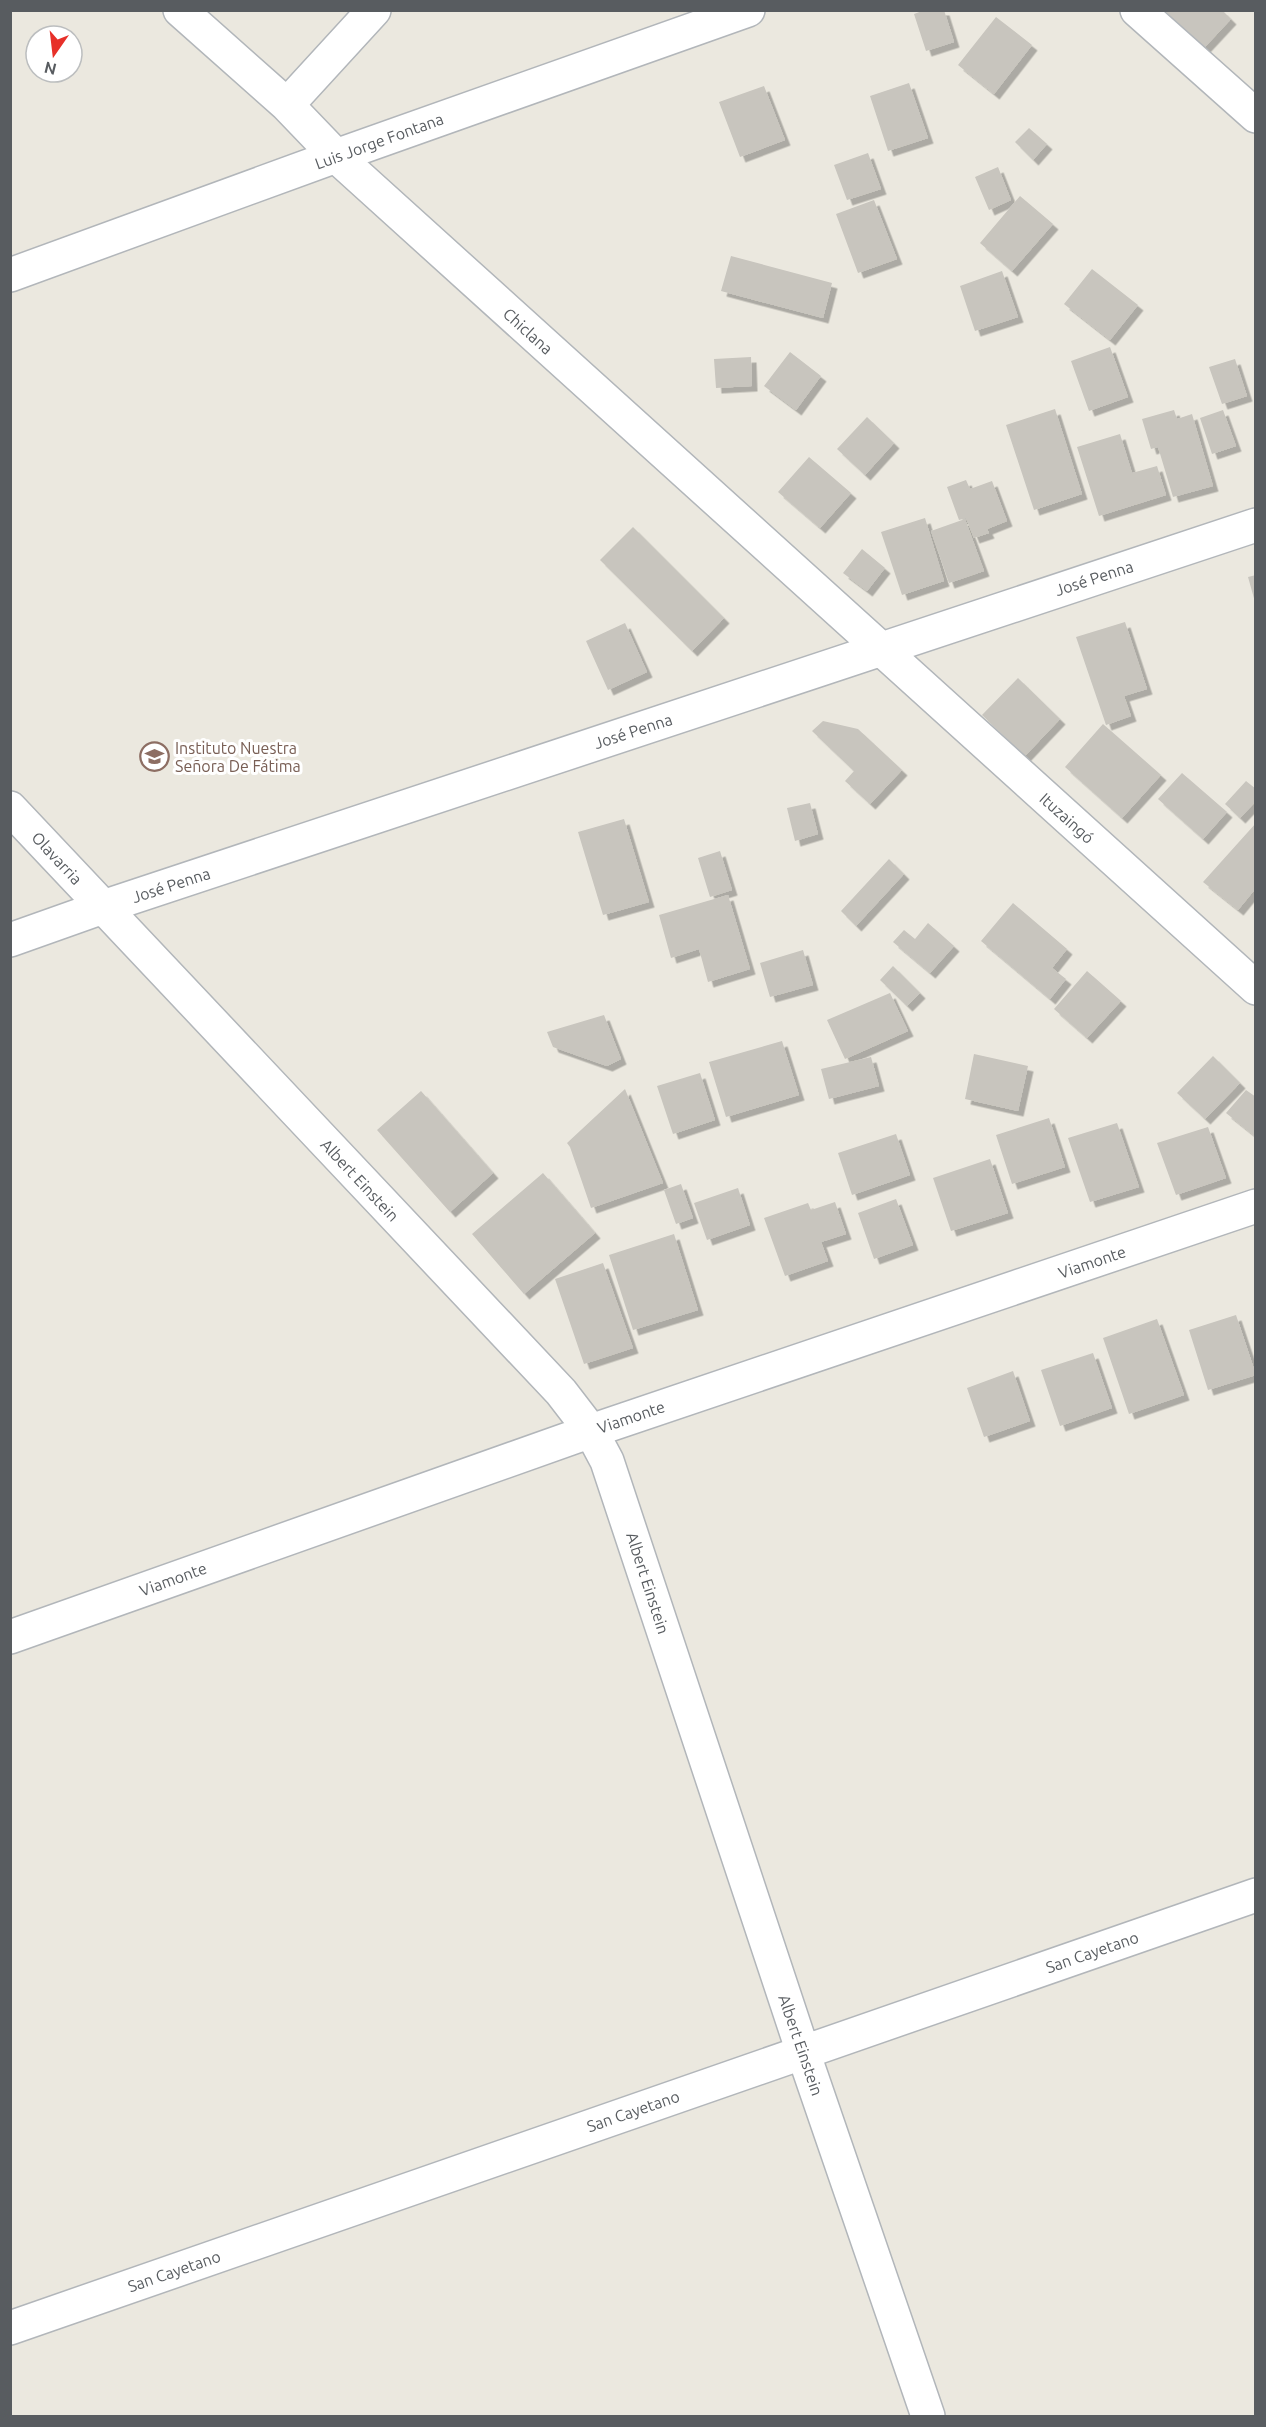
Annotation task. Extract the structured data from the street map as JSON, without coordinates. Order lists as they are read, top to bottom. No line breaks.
{"streets":{"street":["Luis Jorge Fontana","Chiclana","José Penna","Ituzaingó","Olavarria","Albert Einstein","Viamonte","San Cayetano"]},"crossings":[["Luis Jorge Fontana","Chiclana"],["Chiclana","José Penna"],["Chiclana","Ituzaingó"],["José Penna","Ituzaingó"],["José Penna","Olavarria"],["José Penna","Albert Einstein"],["Olavarria","Albert Einstein"],["Albert Einstein","Viamonte"],["Albert Einstein","San Cayetano"]],"places":{"school or university":["Instituto Nuestra Señora De Fátima"]},"north":"bottom"}
